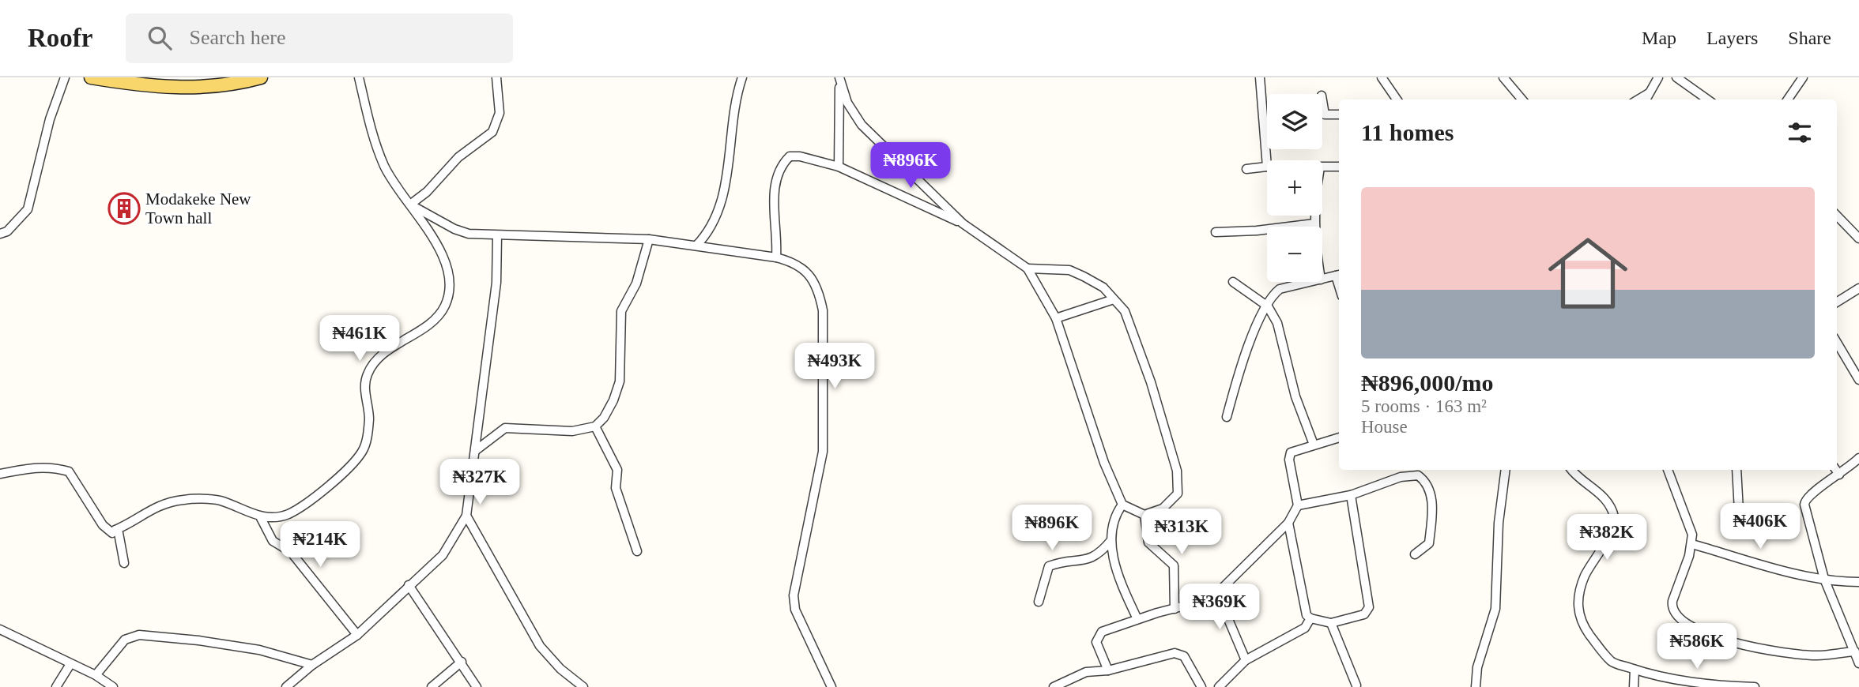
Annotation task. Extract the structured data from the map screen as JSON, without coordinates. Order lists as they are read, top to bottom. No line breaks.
{"places":{"building":["Modakeke New Town hall"]},"page":{"header":"Roofr","search":"Search here","nav":["Map","Layers","Share"],"map_buttons":["+","−"],"heading":"11 homes","price":["₦896K","₦461K","₦493K","₦327K","₦406K","₦896K","₦313K","₦382K","₦214K","₦369K","₦586K"],"list":[{"name":"₦896,000/mo","note":"5 rooms · 163 m² · House"}]}}
